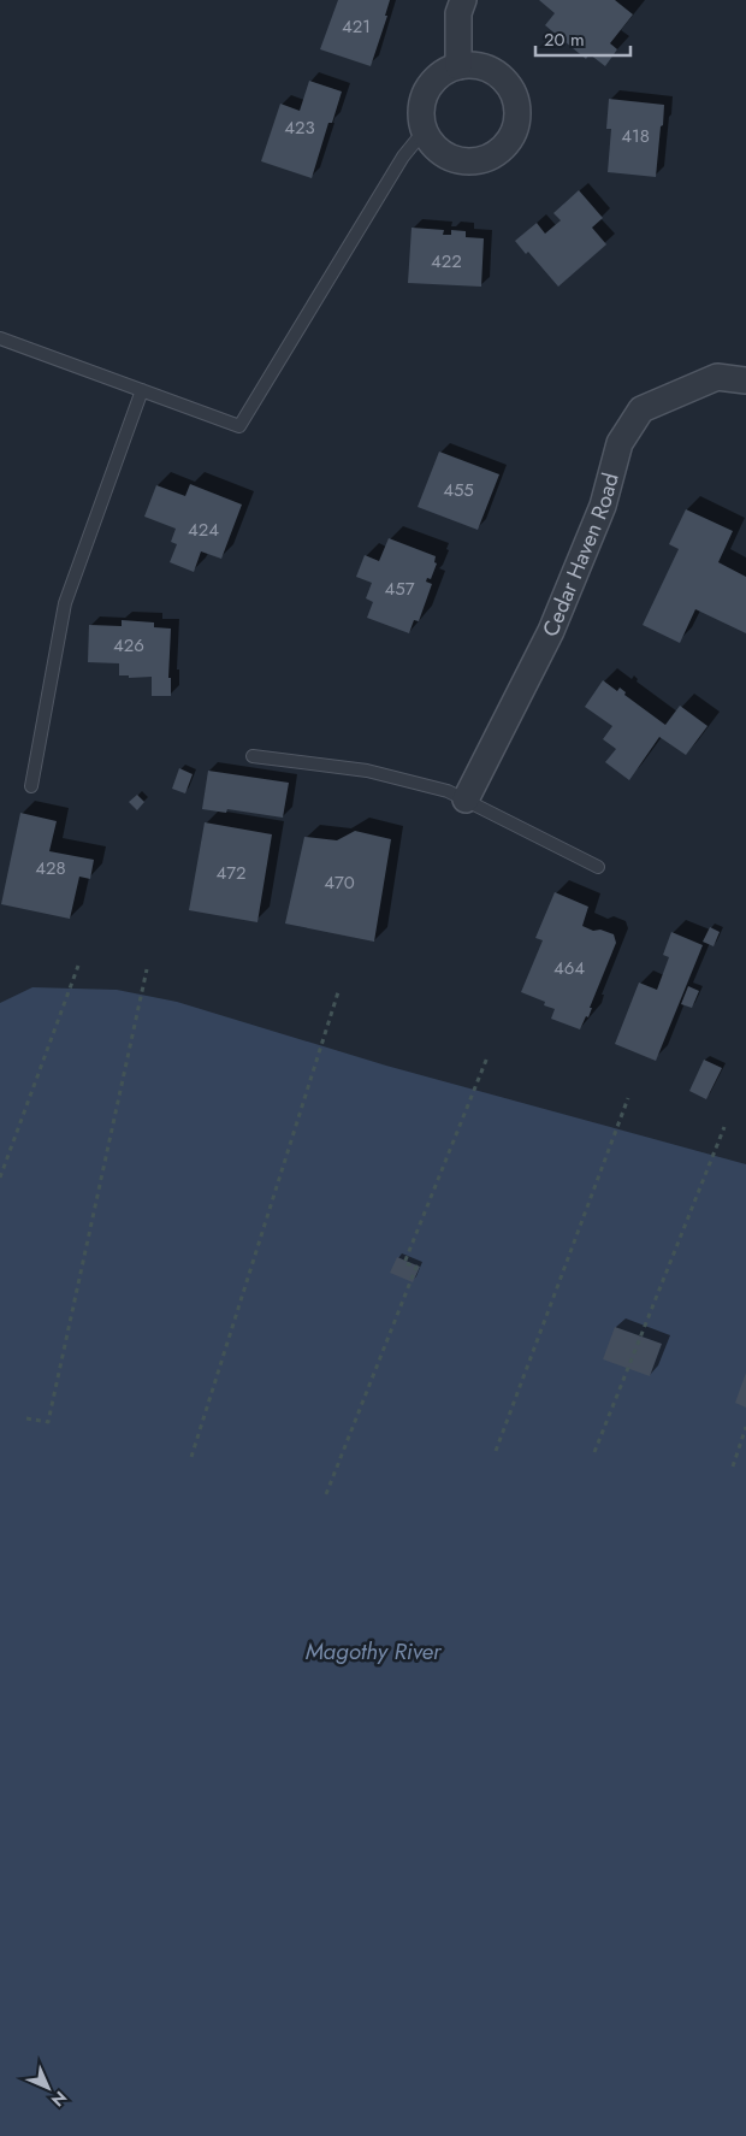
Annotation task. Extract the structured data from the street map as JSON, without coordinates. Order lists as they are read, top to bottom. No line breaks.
{"streets":{"street":["Cedar Haven Road"]},"water":["Magothy River"],"house_numbers":["421","423","418","422","455","424","457","426","428","472","470","464"],"scale_bar":"20 m","north":"bottom right"}
